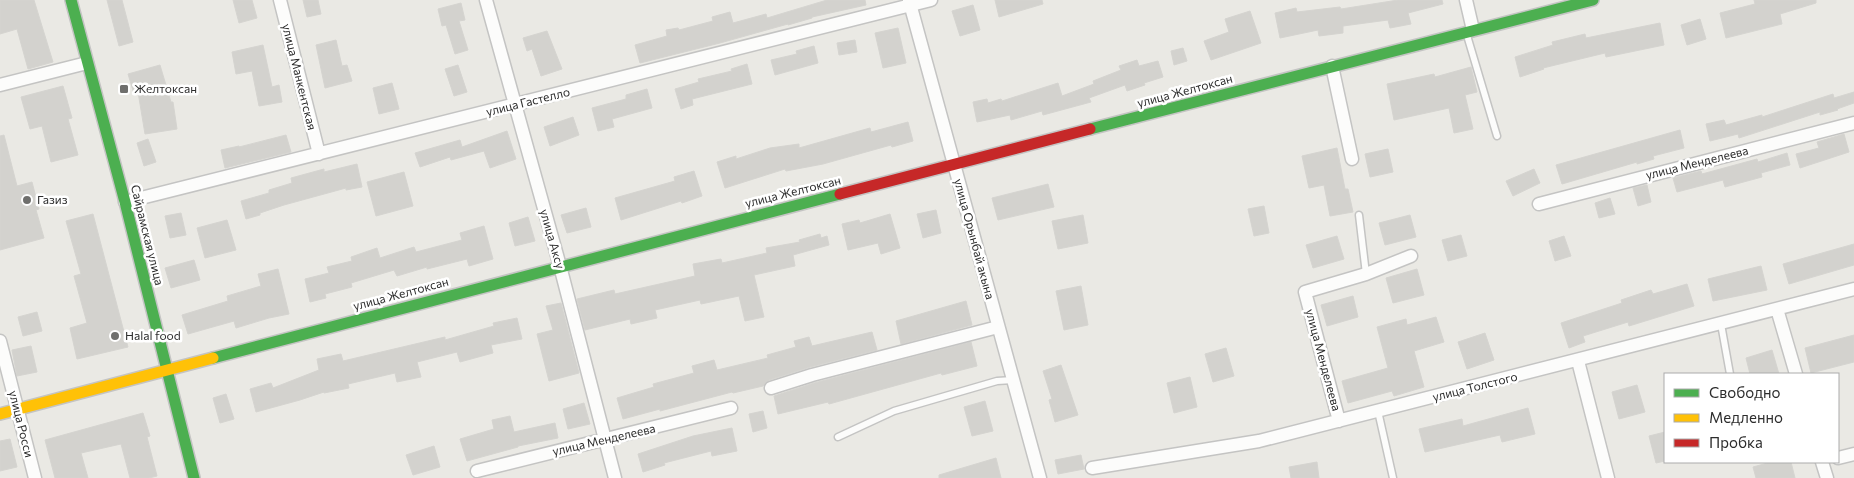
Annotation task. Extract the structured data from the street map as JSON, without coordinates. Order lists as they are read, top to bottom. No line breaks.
{"streets":{"main road":["улица Желтоксан","Сайрамская улица"],"street":["улица Манкентская","улица Гастелло","улица Менделеева","улица Аксу","улица Орынбай акына","улица Толстого","улица Росси"]},"crossings":[["улица Манкентская","улица Гастелло"],["улица Желтоксан","Сайрамская улица"],["улица Желтоксан","улица Аксу"],["улица Желтоксан","улица Орынбай акына"],["улица Желтоксан","улица Росси"],["улица Гастелло","Сайрамская улица"],["улица Гастелло","улица Аксу"],["улица Гастелло","улица Орынбай акына"],["улица Менделеева","улица Аксу"],["улица Менделеева","улица Толстого"]],"places":{"transit":["Желтоксан"],"other":["Газиз","Halal food"]},"legend":["Свободно","Медленно","Пробка"]}
